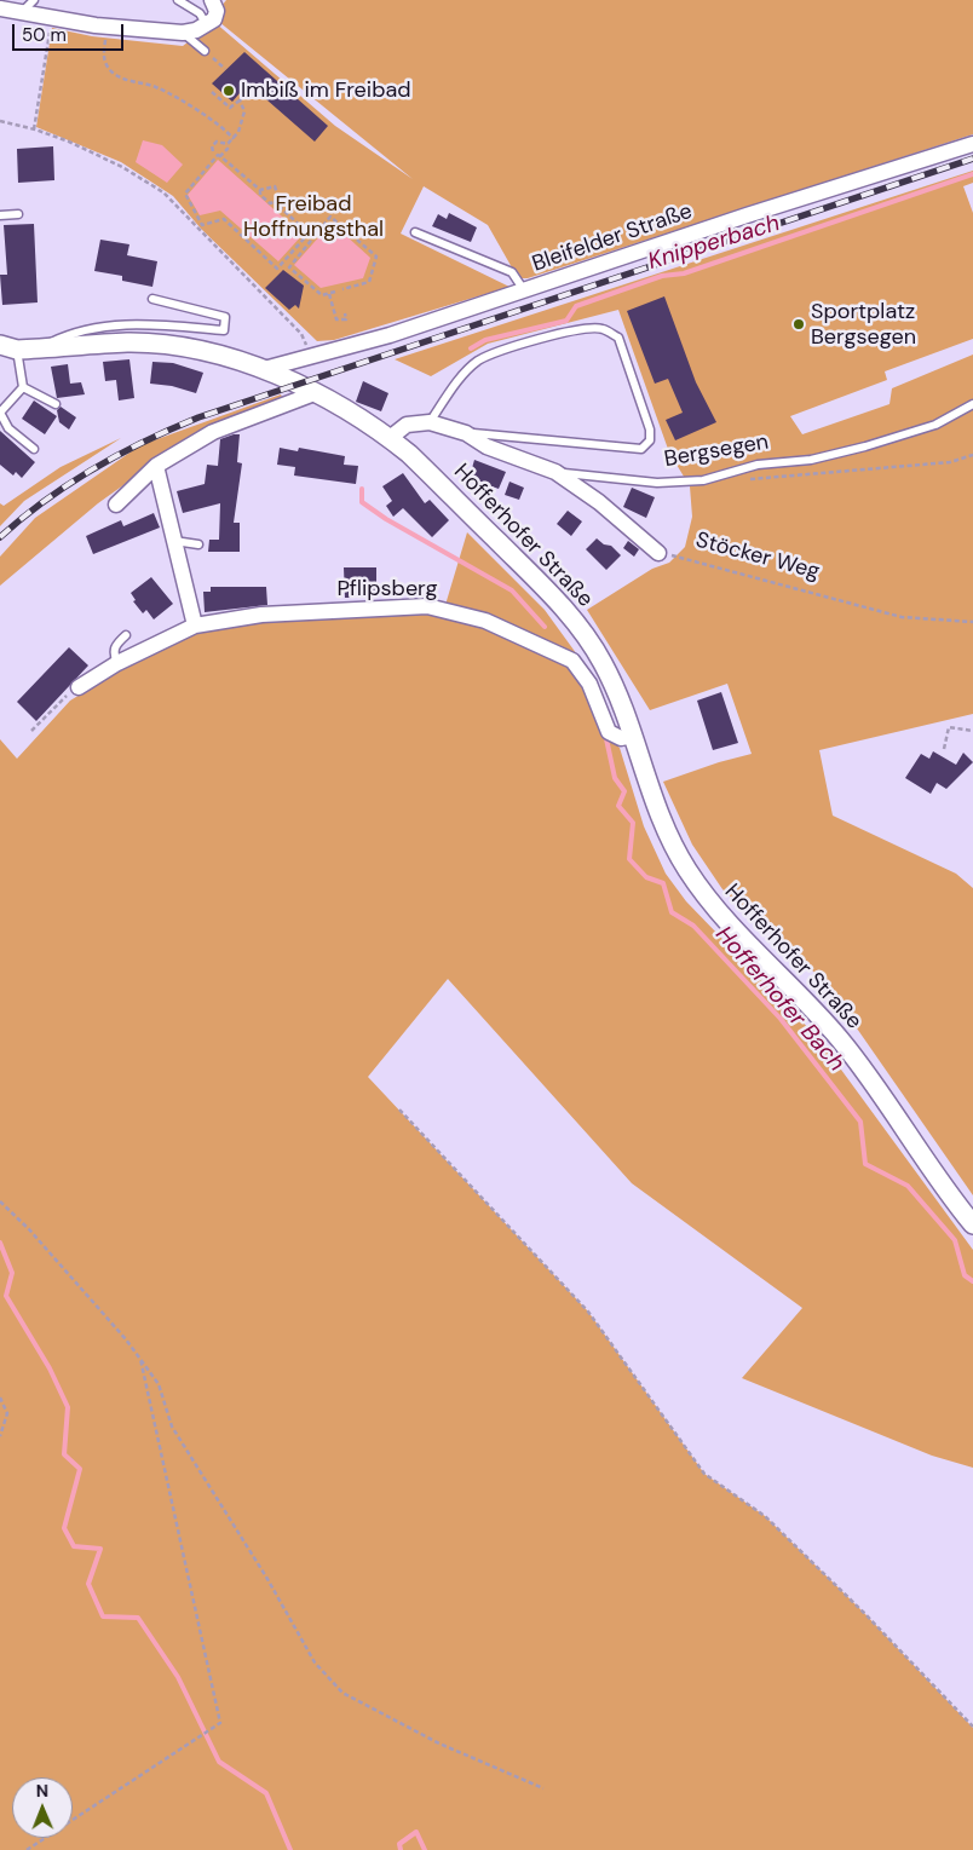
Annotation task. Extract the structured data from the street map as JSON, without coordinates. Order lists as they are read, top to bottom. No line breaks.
{"streets":{"street":["Bleifelder Straße","Bergsegen","Hofferhofer Straße","Pflipsberg"],"path":["Stöcker Weg"]},"crossings":[["Bleifelder Straße","Hofferhofer Straße"],["Hofferhofer Straße","Pflipsberg"]],"water":["Knipperbach","Hofferhofer Bach"],"parks":["Freibad Hoffnungsthal"],"places":["Imbiß im Freibad","Sportplatz Bergsegen"],"scale_bar":"50 m","north":"top"}
